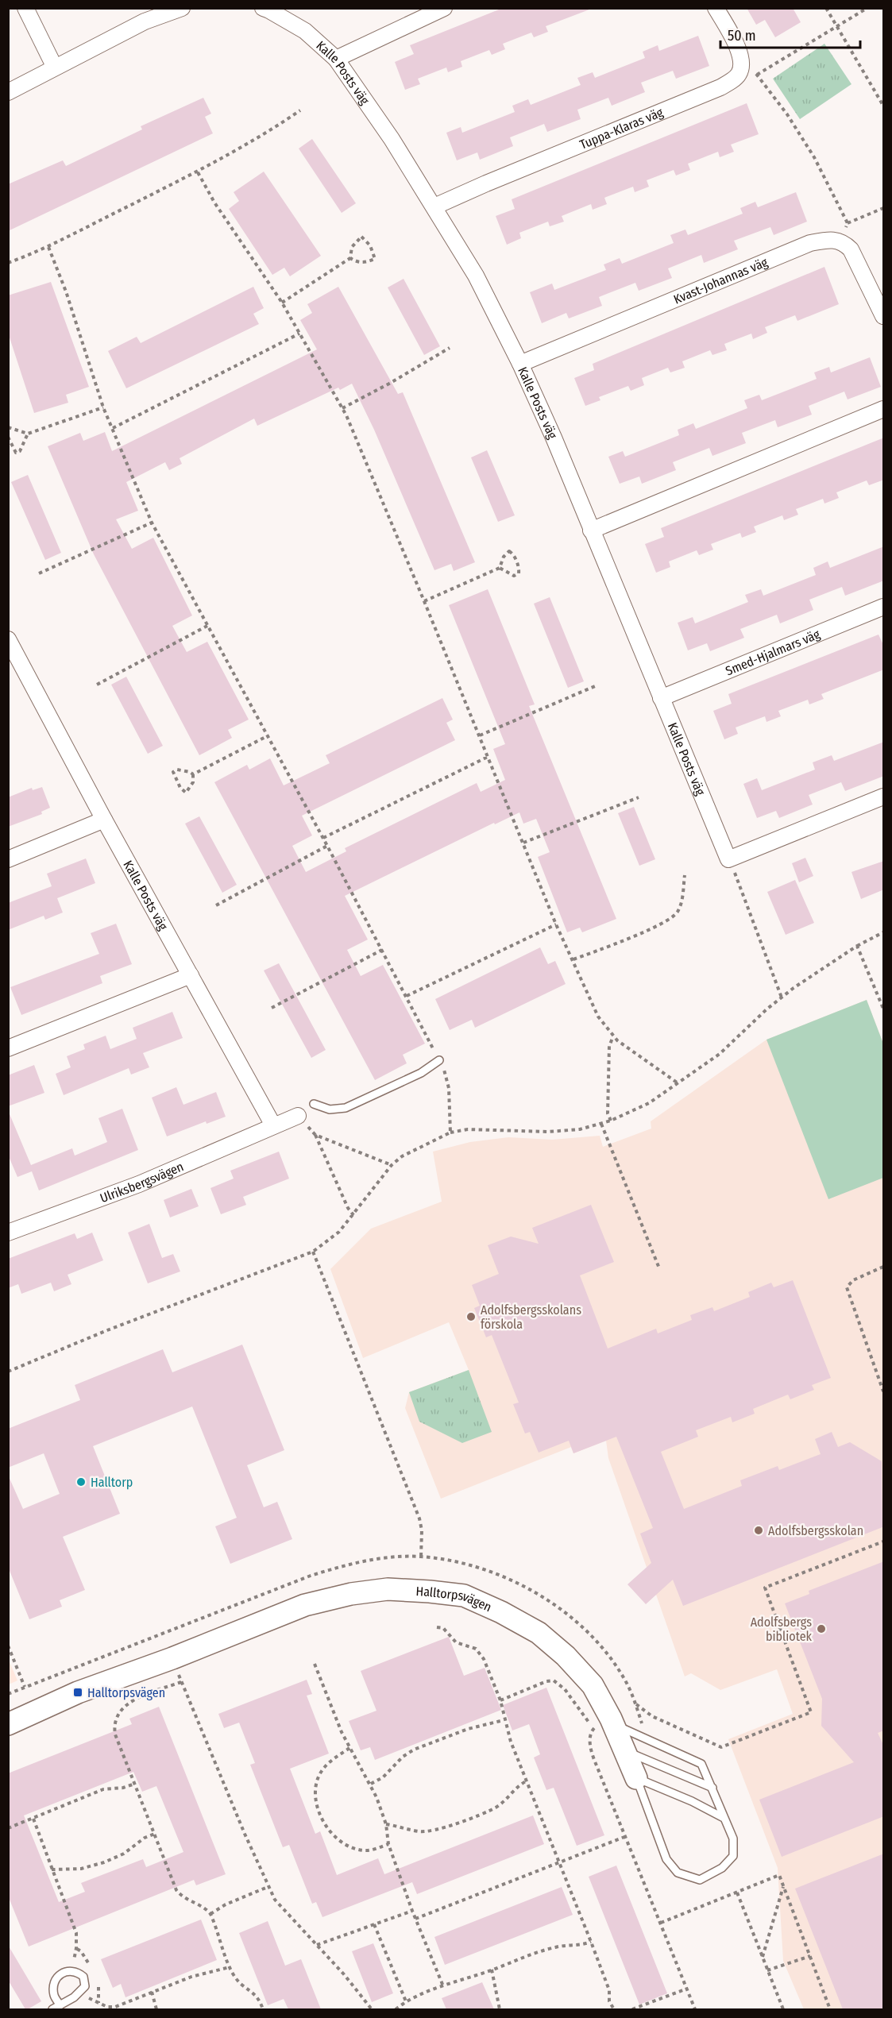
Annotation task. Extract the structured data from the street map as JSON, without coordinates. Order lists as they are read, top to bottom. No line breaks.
{"streets":{"street":["Kalle Posts väg","Tuppa-Klaras väg","Kvast-Johannas väg","Smed-Hjalmars väg","Ulriksbergsvägen","Halltorpsvägen"]},"crossings":[["Kalle Posts väg","Tuppa-Klaras väg"],["Kalle Posts väg","Kvast-Johannas väg"],["Kalle Posts väg","Smed-Hjalmars väg"],["Kalle Posts väg","Ulriksbergsvägen"]],"places":{"other":["Adolfsbergsskolans förskola","Halltorp","Adolfsbergsskolan","Adolfsbergs bibliotek"],"transit":["Halltorpsvägen"]},"scale_bar":"50 m"}
